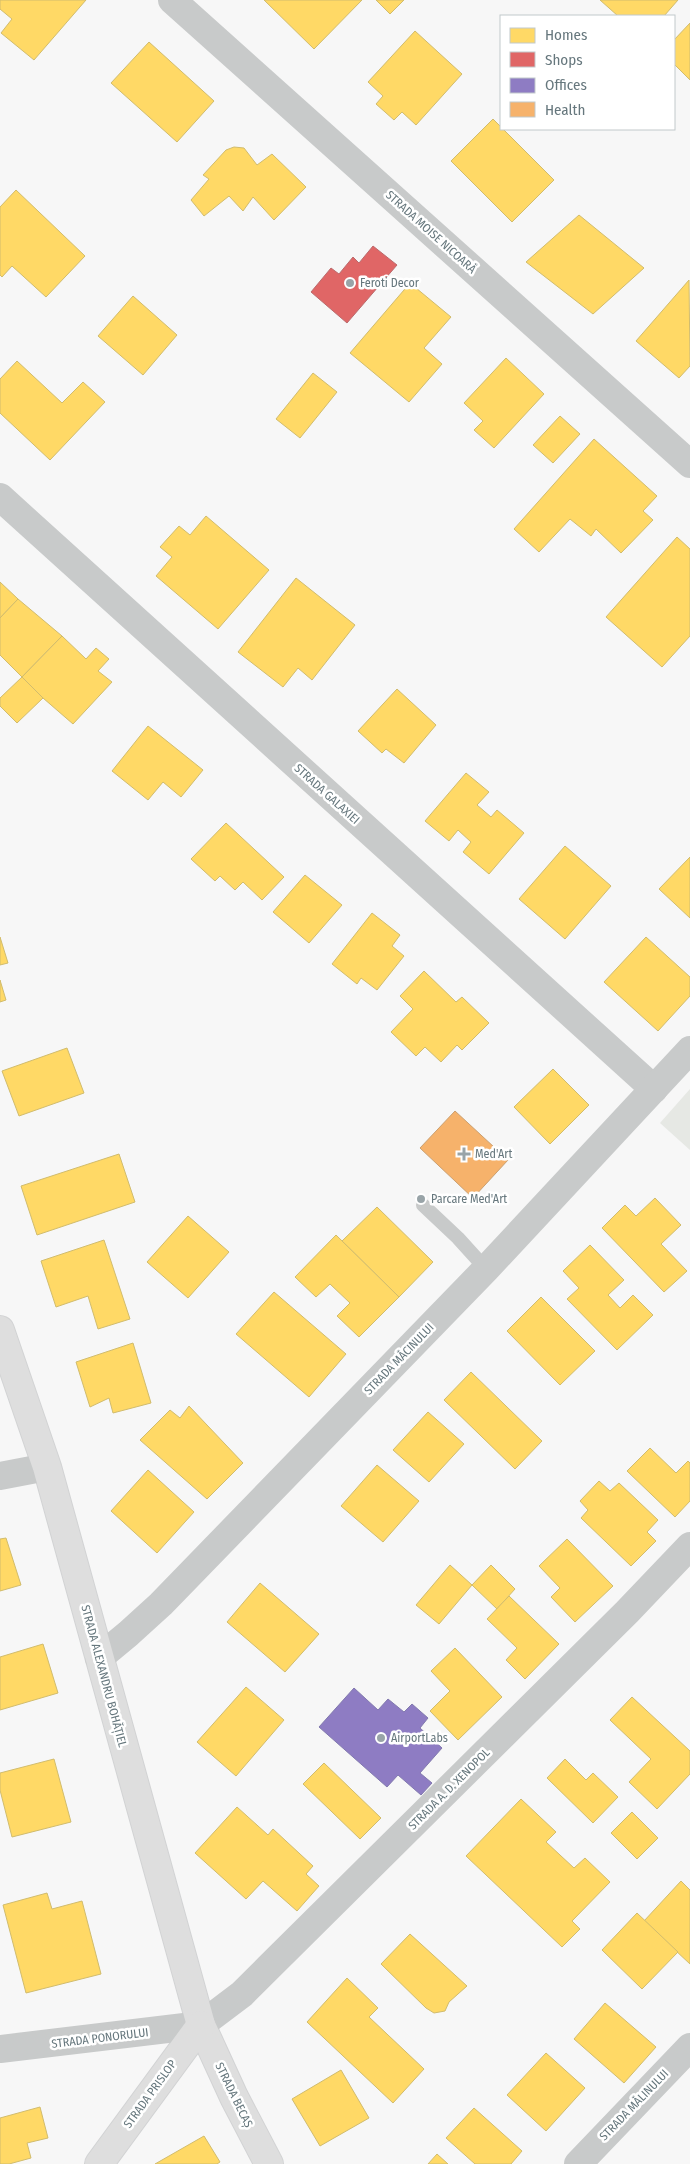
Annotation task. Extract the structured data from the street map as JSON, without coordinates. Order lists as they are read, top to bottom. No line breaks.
{"streets":{"main road":["STRADA ALEXANDRU BOHĂȚIEL","STRADA PRISLOP","STRADA BECAȘ"],"street":["STRADA MOISE NICOARĂ","STRADA GALAXIEI","STRADA MĂCINULUI","STRADA A. D. XENOPOL","STRADA PONORULUI","STRADA MĂLINULUI"]},"crossings":[["STRADA GALAXIEI","STRADA MĂCINULUI"],["STRADA MĂCINULUI","STRADA ALEXANDRU BOHĂȚIEL"],["STRADA ALEXANDRU BOHĂȚIEL","STRADA A. D. XENOPOL"],["STRADA ALEXANDRU BOHĂȚIEL","STRADA PONORULUI"],["STRADA ALEXANDRU BOHĂȚIEL","STRADA PRISLOP"],["STRADA ALEXANDRU BOHĂȚIEL","STRADA BECAȘ"],["STRADA A. D. XENOPOL","STRADA PONORULUI"],["STRADA A. D. XENOPOL","STRADA PRISLOP"],["STRADA A. D. XENOPOL","STRADA BECAȘ"],["STRADA PONORULUI","STRADA PRISLOP"],["STRADA PONORULUI","STRADA BECAȘ"],["STRADA PRISLOP","STRADA BECAȘ"]],"places":{"other":["Feroti Decor","Parcare Med'Art","AirportLabs"],"health":["Med'Art"]},"legend":["Homes","Shops","Offices","Health"]}
